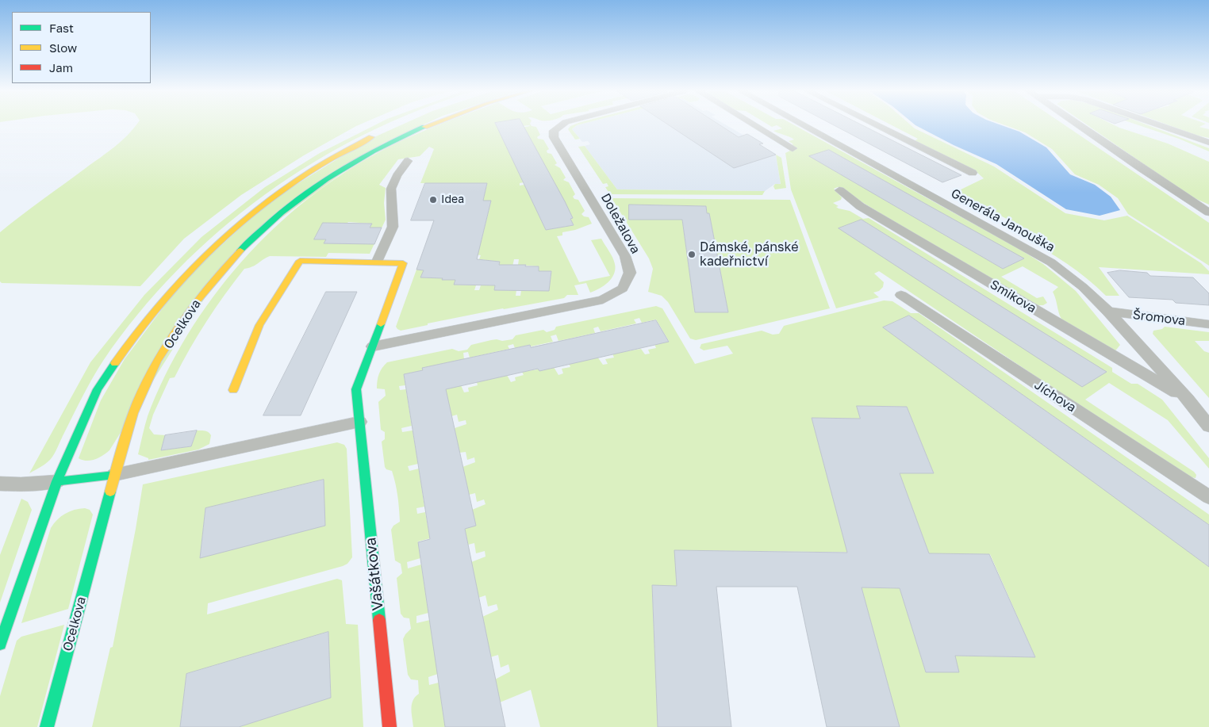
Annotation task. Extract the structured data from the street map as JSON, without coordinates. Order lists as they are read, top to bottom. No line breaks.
{"streets":{"street":["Generála Janouška","Doležalova","Smikova","Šromova","Ocelkova","Jíchova","Vašátkova"]},"crossings":[["Generála Janouška","Smikova"],["Generála Janouška","Šromova"],["Doležalova","Vašátkova"]],"places":["Idea","Dámské, pánské kadeřnictví"],"legend":["Fast","Slow","Jam"]}
